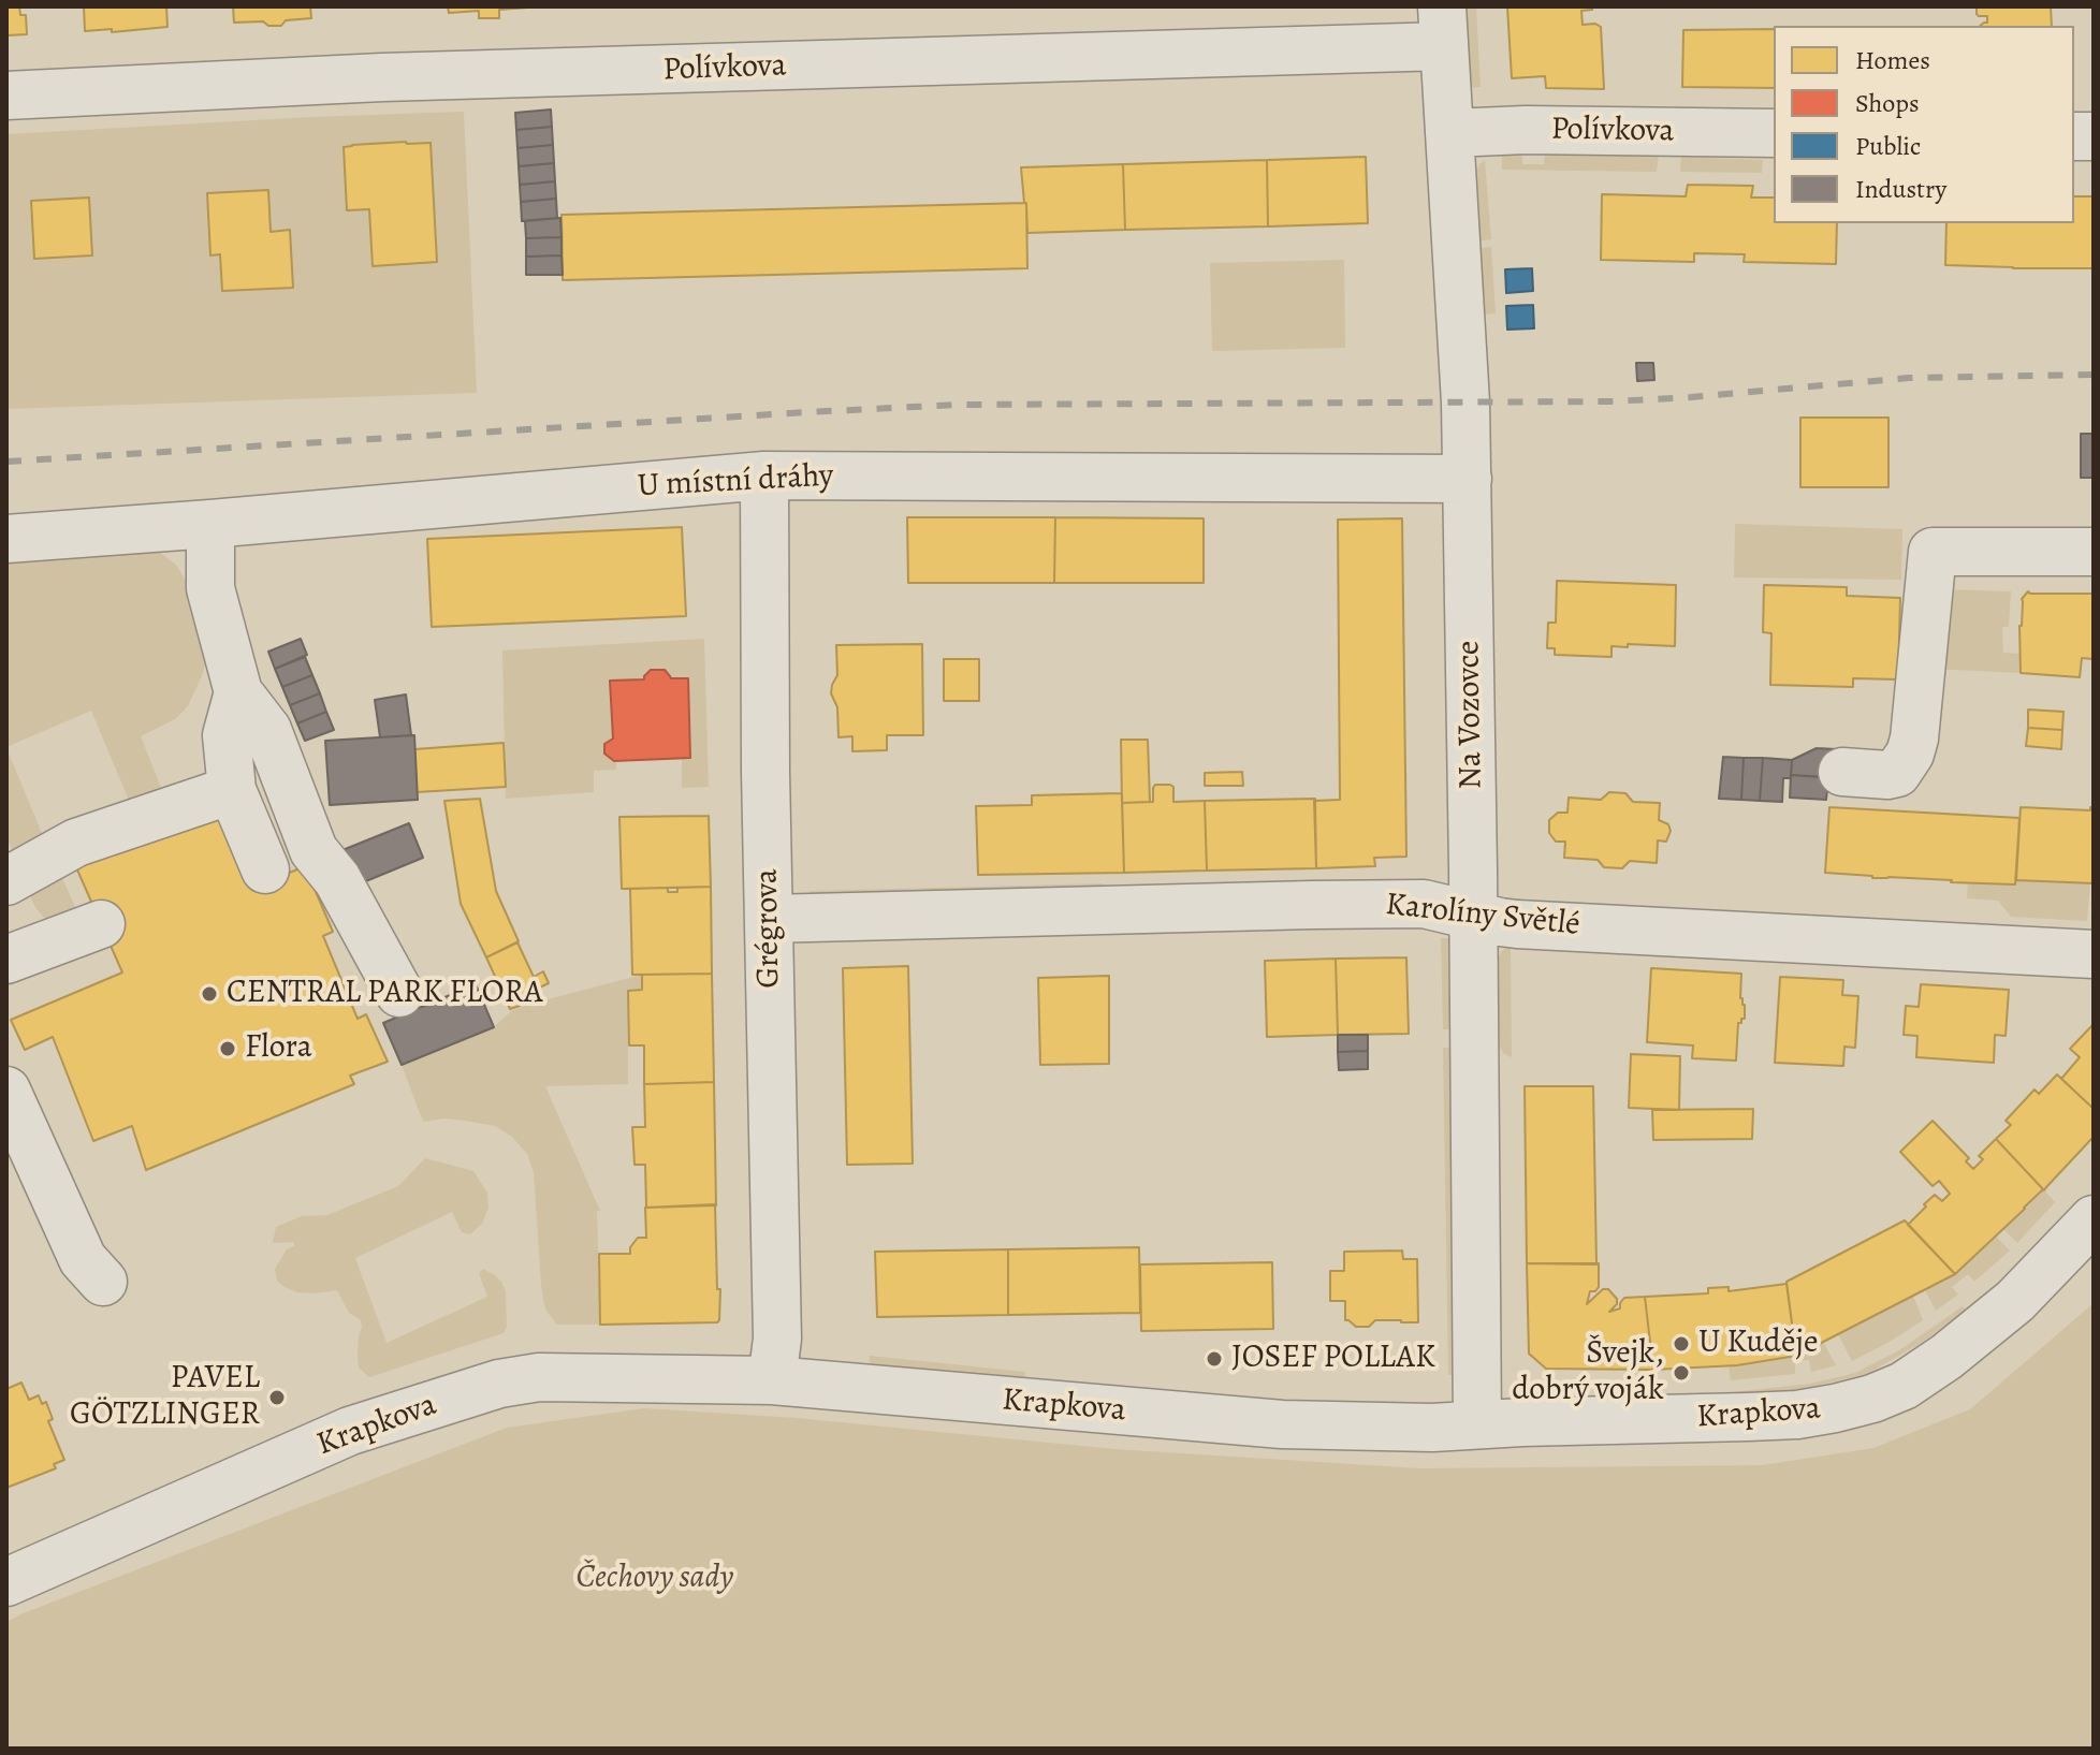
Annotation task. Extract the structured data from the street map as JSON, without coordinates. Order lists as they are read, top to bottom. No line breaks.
{"streets":{"street":["Polívkova","U místní dráhy","Na Vozovce","Karolíny Světlé","Grégrova","Krapkova"]},"crossings":[["Polívkova","Na Vozovce"],["U místní dráhy","Na Vozovce"],["U místní dráhy","Grégrova"],["Na Vozovce","Karolíny Světlé"],["Na Vozovce","Krapkova"],["Karolíny Světlé","Grégrova"],["Grégrova","Krapkova"]],"parks":["Čechovy sady"],"places":["CENTRAL PARK FLORA","Flora","U Kuděje","JOSEF POLLAK","Švejk, dobrý voják","PAVEL GÖTZLINGER"],"legend":["Homes","Shops","Public","Industry"]}
